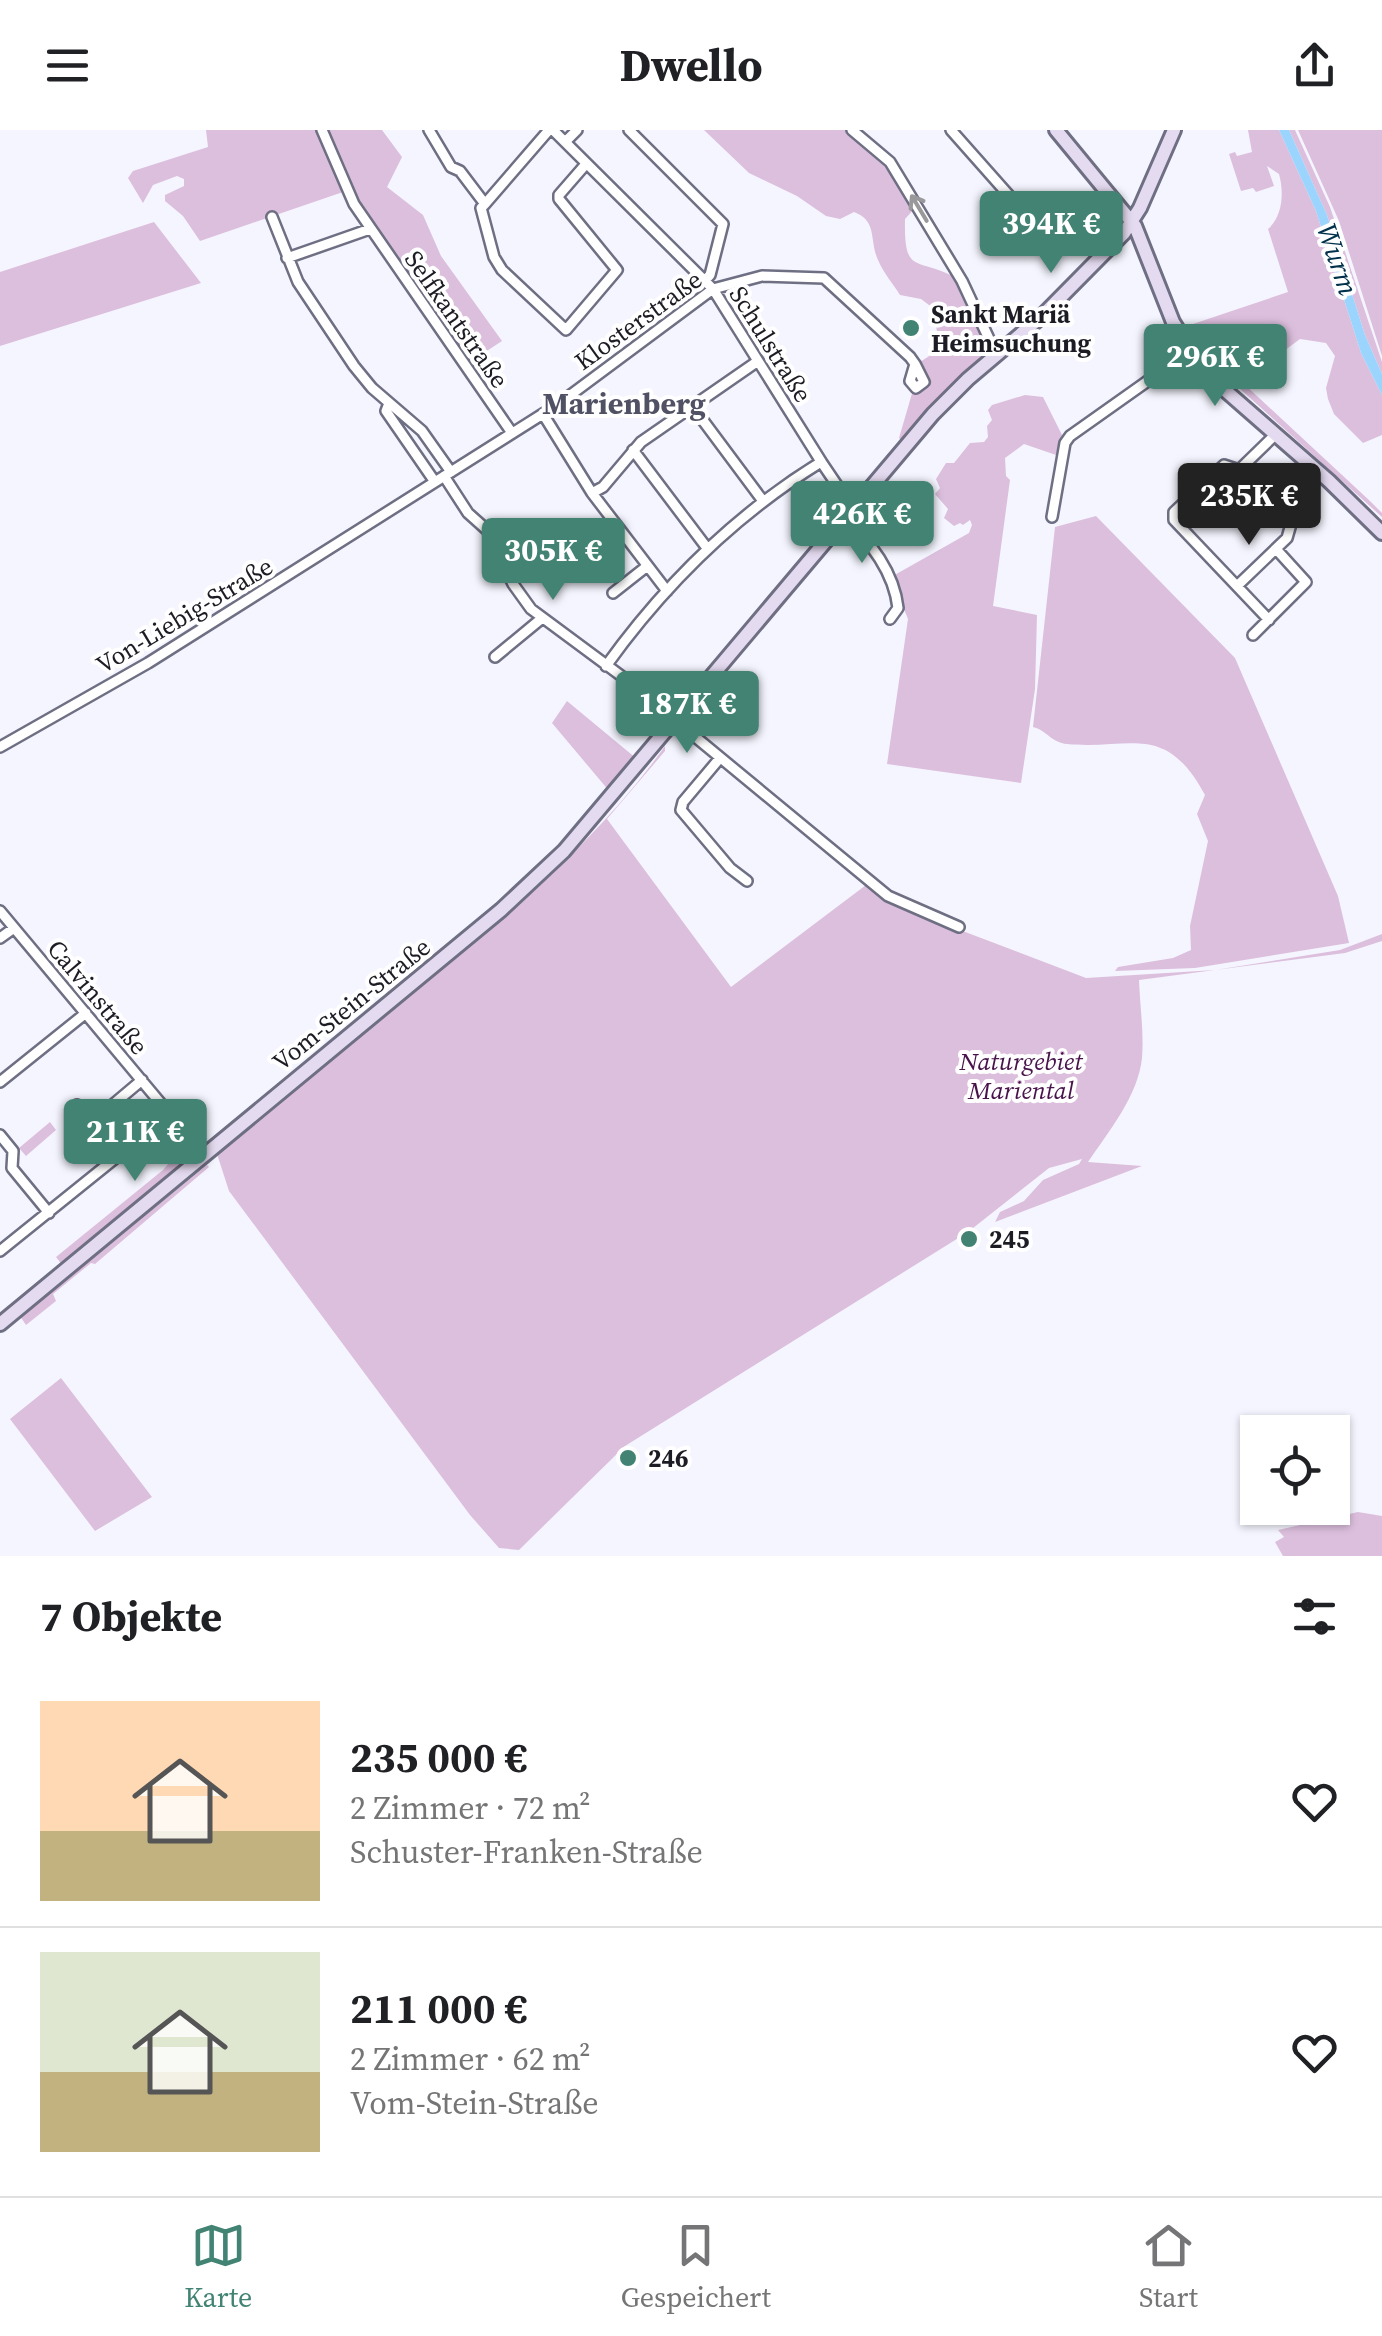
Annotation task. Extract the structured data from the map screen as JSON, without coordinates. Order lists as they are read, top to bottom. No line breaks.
{"streets":{"main road":["Vom-Stein-Straße"],"street":["Selfkantstraße","Klosterstraße","Schulstraße","Von-Liebig-Straße","Calvinstraße"]},"crossings":[["Selfkantstraße","Klosterstraße"],["Klosterstraße","Schulstraße"],["Klosterstraße","Von-Liebig-Straße"],["Schulstraße","Vom-Stein-Straße"],["Calvinstraße","Vom-Stein-Straße"]],"districts":["Marienberg"],"water":["Wurm"],"parks":["Naturgebiet Mariental"],"places":["Sankt Mariä Heimsuchung","245","246"],"page":{"header":"Dwello","price":["394K €","296K €","235K €","426K €","305K €","187K €","211K €"],"heading":"7 Objekte","list":[{"name":"235 000 €","note":"2 Zimmer · 72 m² · Schuster-Franken-Straße"},{"name":"211 000 €","note":"2 Zimmer · 62 m² · Vom-Stein-Straße"}],"tabs":["Karte","Gespeichert","Start"]}}
